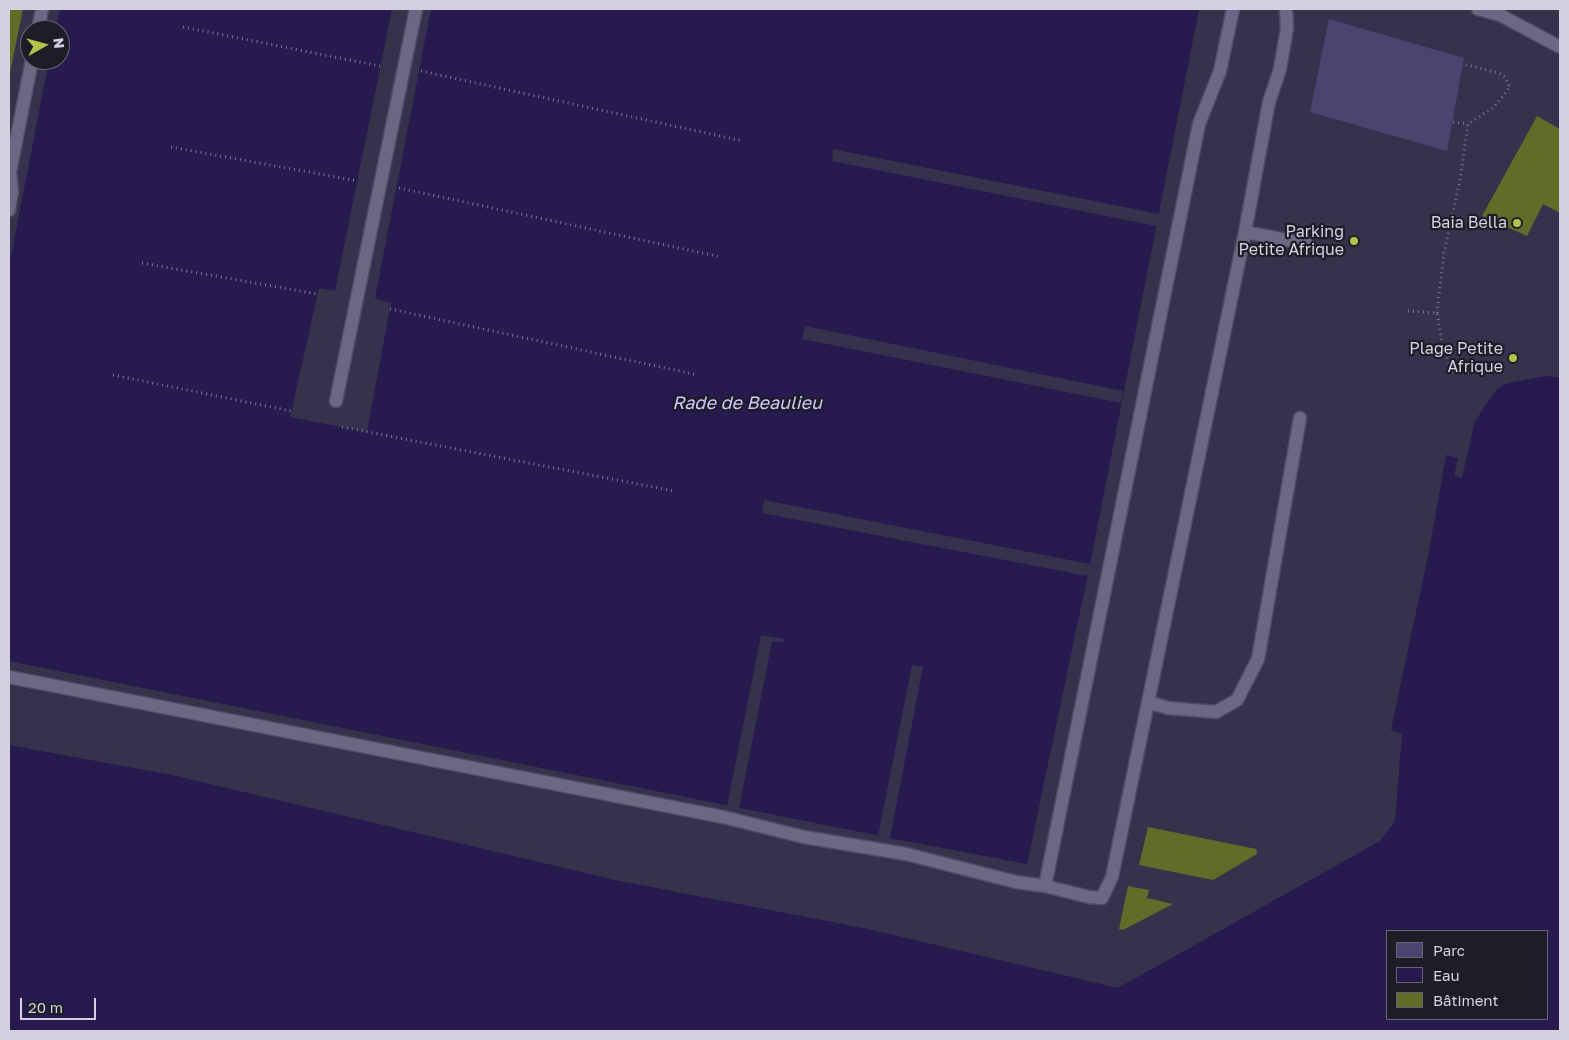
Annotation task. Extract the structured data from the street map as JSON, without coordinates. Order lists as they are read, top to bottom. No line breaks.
{"water":["Rade de Beaulieu"],"places":["Baia Bella","Parking Petite Afrique","Plage Petite Afrique"],"legend":["Parc","Eau","Bâtiment"],"scale_bar":"20 m","north":"right"}
